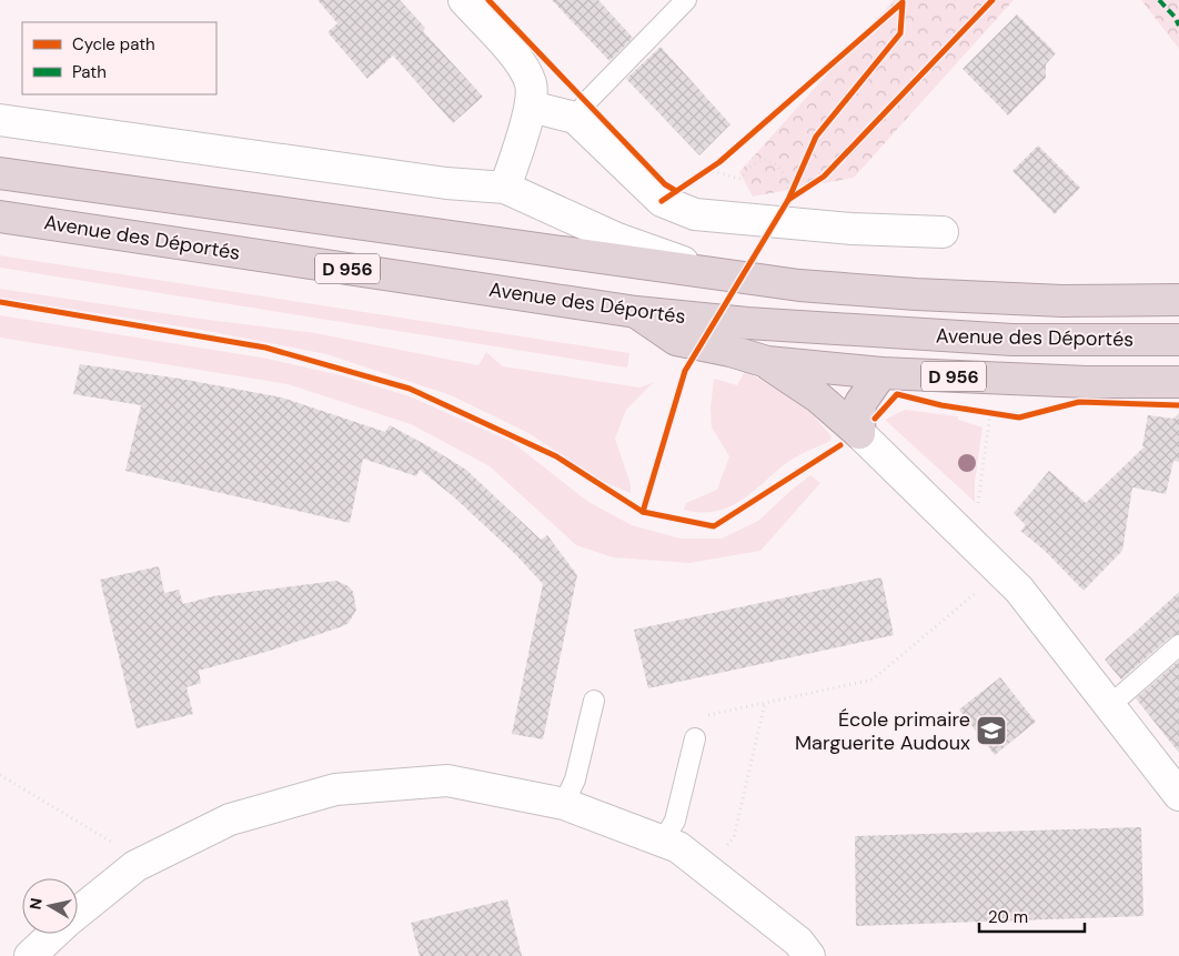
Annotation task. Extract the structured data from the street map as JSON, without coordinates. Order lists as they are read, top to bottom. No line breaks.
{"streets":{"highway":["Avenue des Déportés","D 956"]},"crossings":[["Avenue des Déportés","D 956"]],"places":{"school or university":["École primaire Marguerite Audoux"]},"legend":["Cycle path","Path"],"scale_bar":"20 m","north":"left"}
